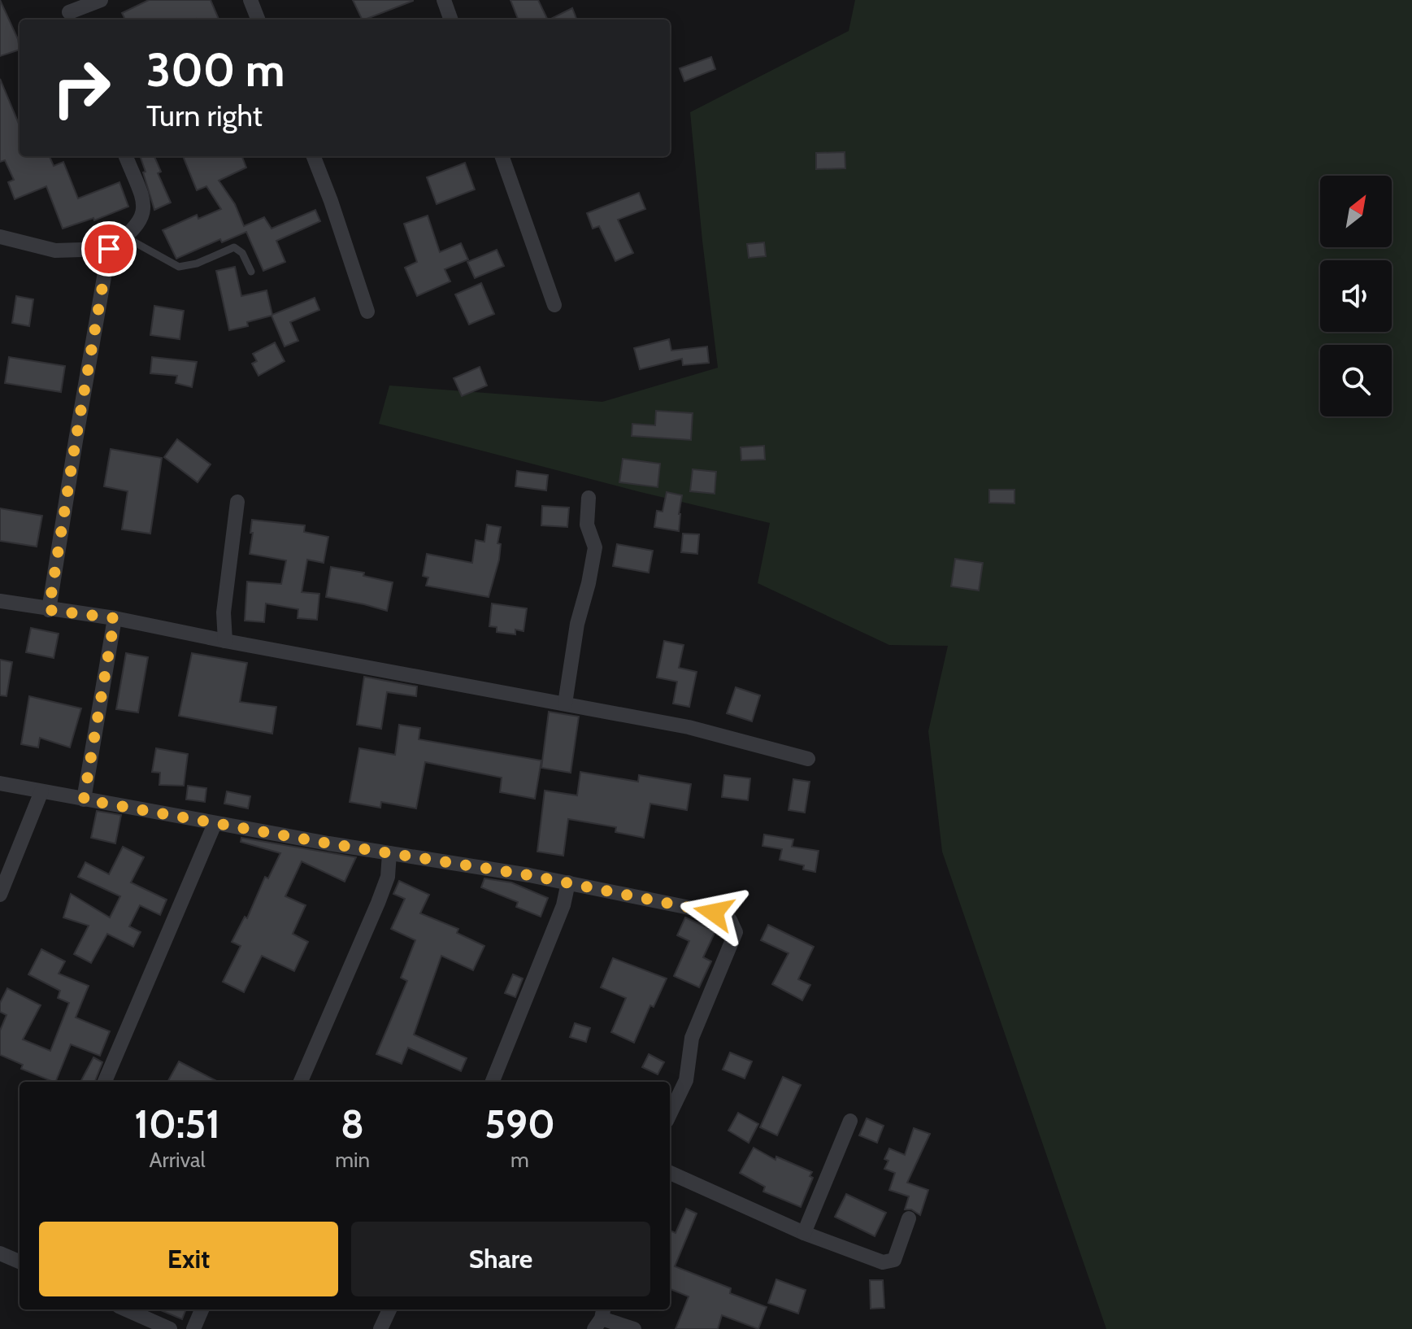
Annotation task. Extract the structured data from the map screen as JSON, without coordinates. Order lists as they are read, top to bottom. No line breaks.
{"north":"top right","page":{"turn":["300 m","Turn right"],"eta":["10:51","Arrival","8","min","590","m"],"buttons":["Exit","Share"]}}
